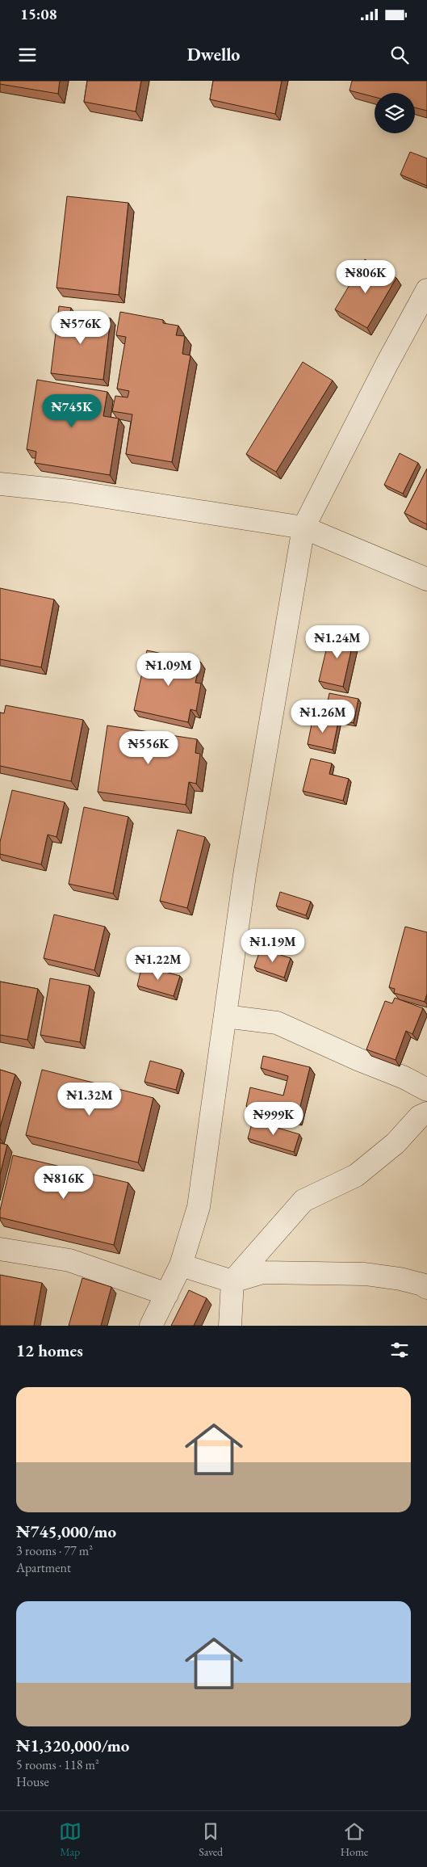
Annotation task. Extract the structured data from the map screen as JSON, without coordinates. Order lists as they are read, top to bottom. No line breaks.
{"page":{"status":"15:08","header":"Dwello","price":["₦806K","₦576K","₦745K","₦1.24M","₦1.09M","₦1.26M","₦556K","₦1.19M","₦1.22M","₦1.32M","₦999K","₦816K"],"heading":"12 homes","list":[{"name":"₦745,000/mo","note":"3 rooms · 77 m² · Apartment"},{"name":"₦1,320,000/mo","note":"5 rooms · 118 m² · House"}],"tabs":["Map","Saved","Home"]}}
